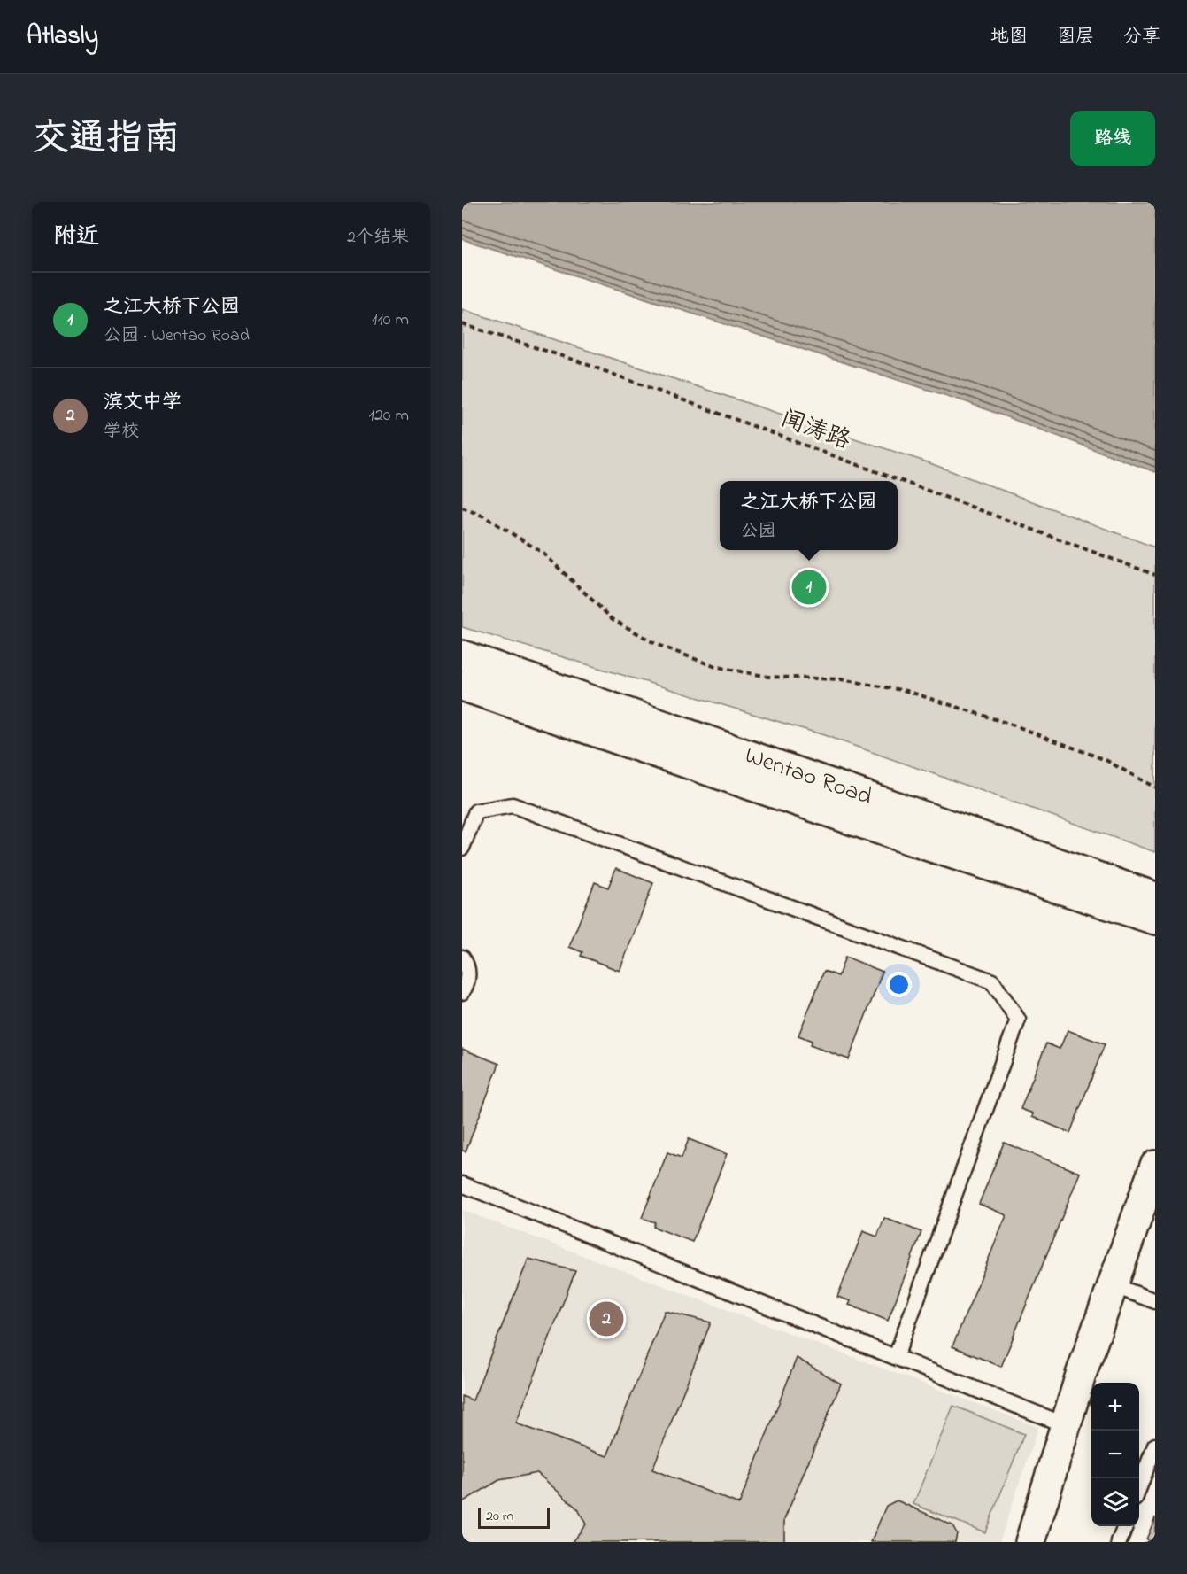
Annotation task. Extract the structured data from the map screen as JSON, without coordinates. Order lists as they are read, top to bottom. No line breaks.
{"streets":{"main road":["Wentao Road"],"path":["闻涛路"]},"scale_bar":"20 m","page":{"header":"Atlasly","nav":["地图","图层","分享"],"title":"交通指南","buttons":"路线","heading":["附近","2个结果"],"list":[{"mark":"1","name":"之江大桥下公园","note":"公园 · Wentao Road","value":"110 m"},{"mark":"2","name":"滨文中学","note":"学校","value":"120 m"}],"popup":["之江大桥下公园","公园"],"pins":["1","2"],"map_buttons":["+","−"],"scale":"20 m"}}
